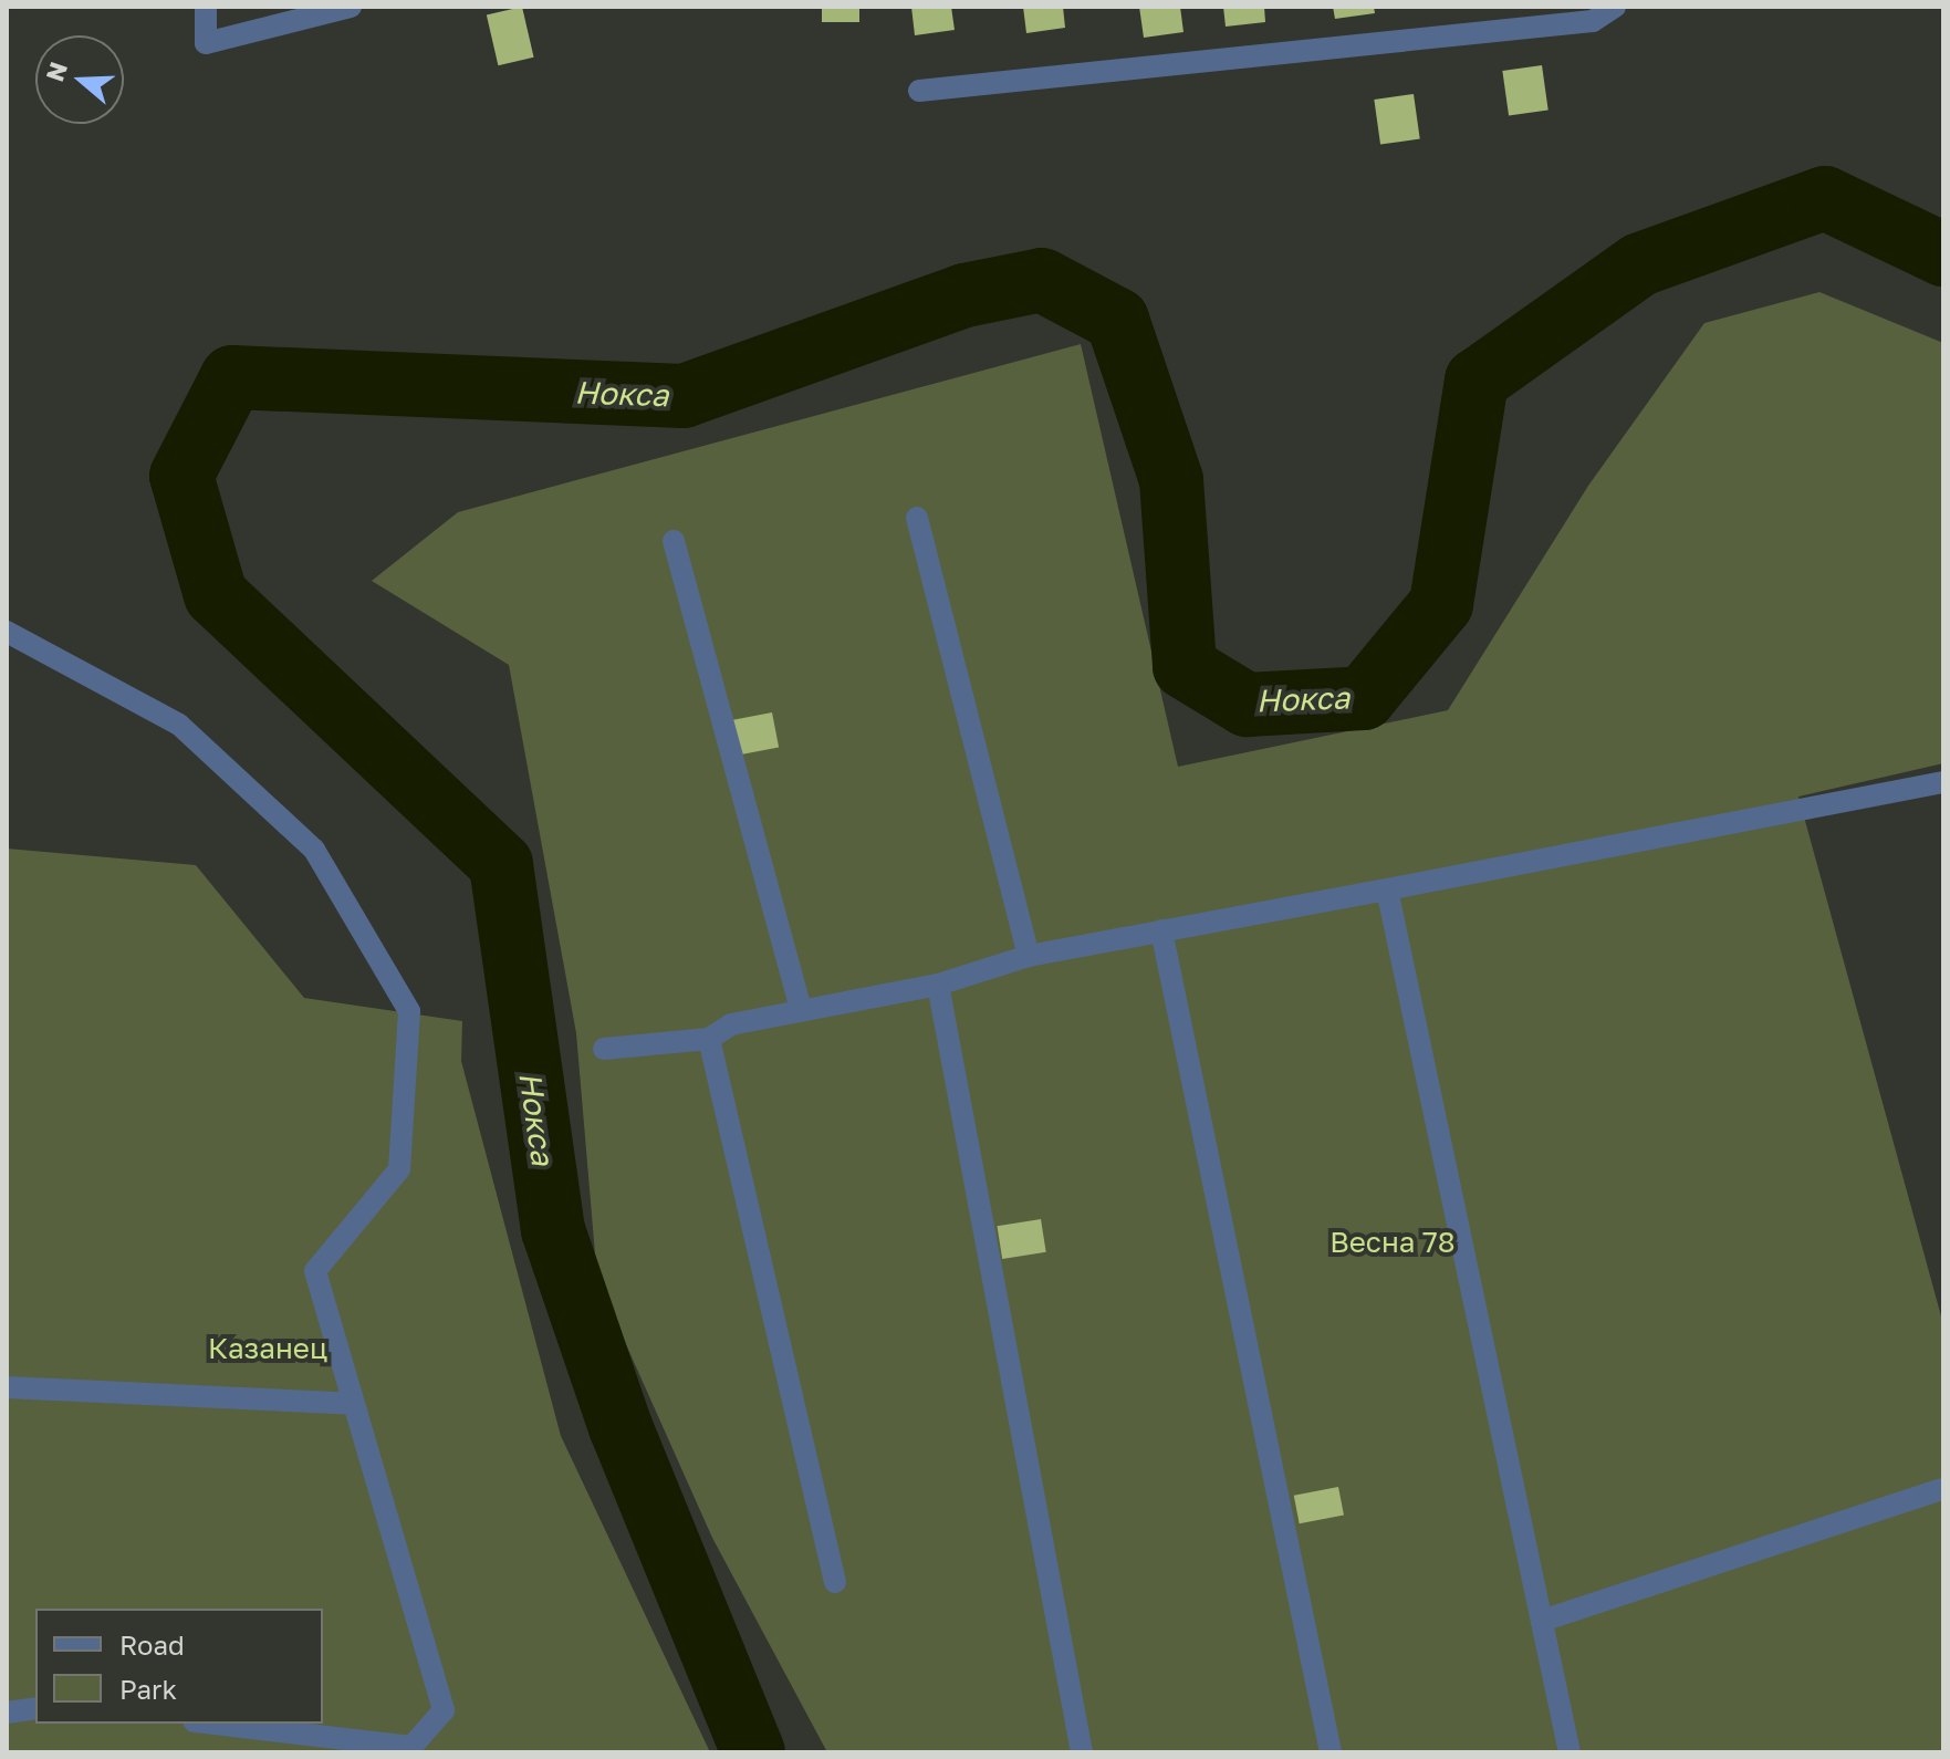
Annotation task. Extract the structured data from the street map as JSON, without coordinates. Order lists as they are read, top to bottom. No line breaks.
{"water":["Нокса"],"parks":["Весна 78","Казанец"],"legend":["Road","Park"],"north":"left"}
